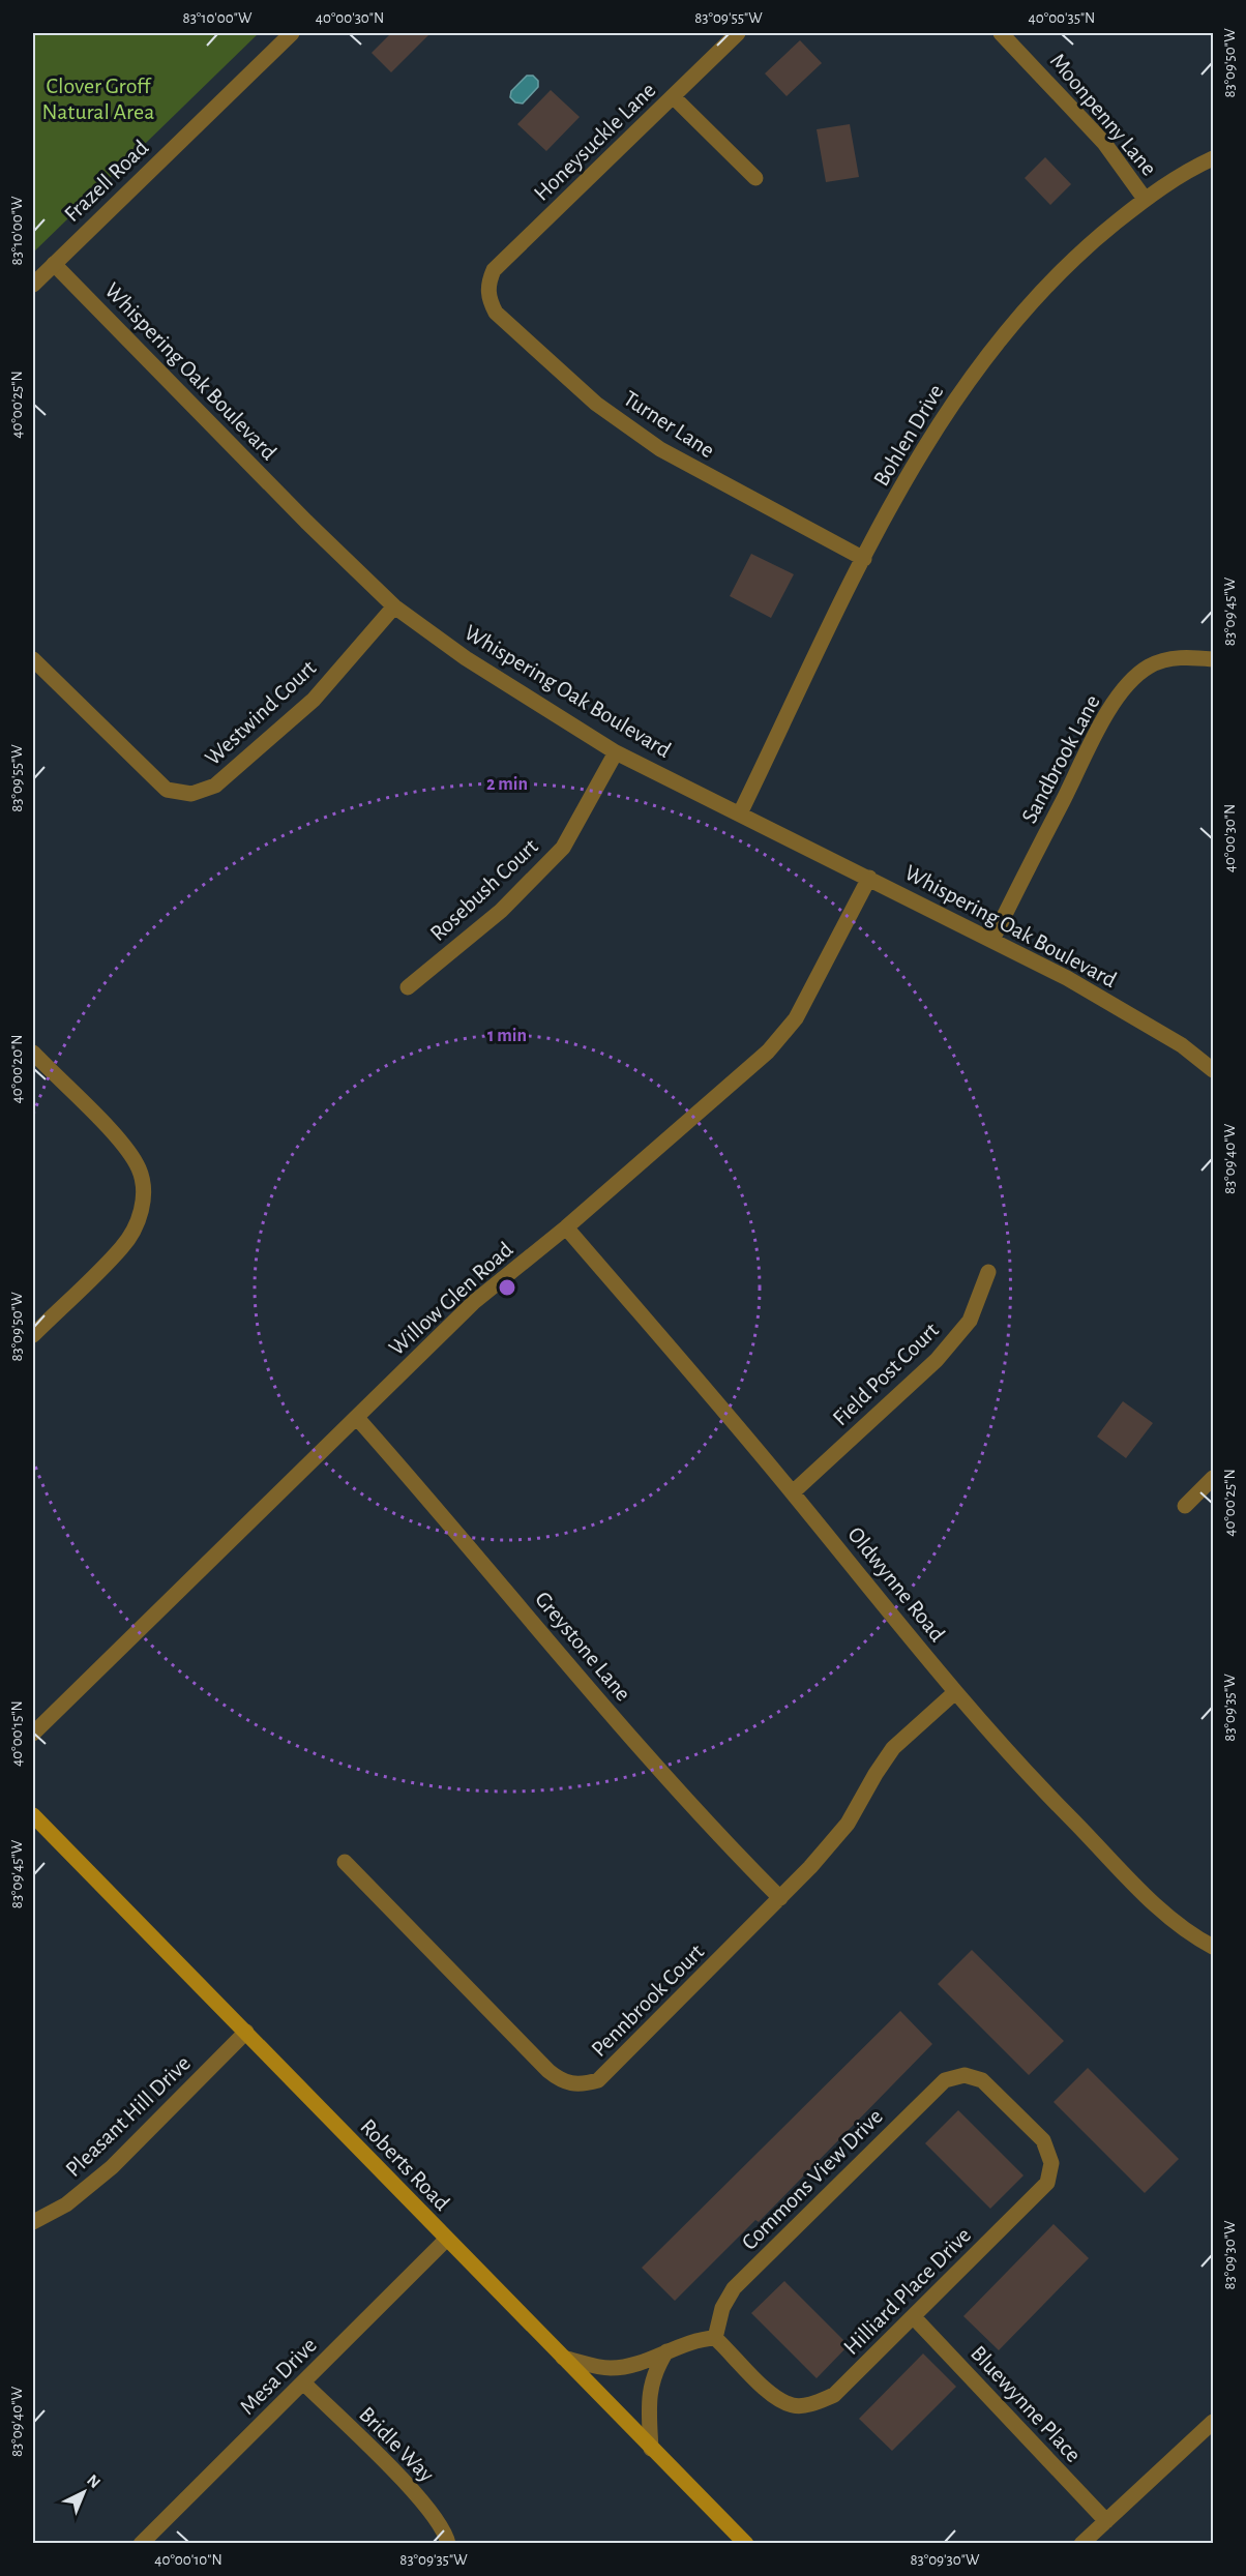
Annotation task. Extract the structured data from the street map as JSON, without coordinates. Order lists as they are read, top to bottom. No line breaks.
{"streets":{"main road":["Roberts Road"],"street":["Moonpenny Lane","Honeysuckle Lane","Frazell Road","Whispering Oak Boulevard","Turner Lane","Bohlen Drive","Westwind Court","Sandbrook Lane","Rosebush Court","Willow Glen Road","Field Post Court","Oldwynne Road","Greystone Lane","Pennbrook Court","Pleasant Hill Drive","Commons View Drive","Hilliard Place Drive","Mesa Drive","Bluewynne Place","Bridle Way"]},"crossings":[["Moonpenny Lane","Bohlen Drive"],["Honeysuckle Lane","Turner Lane"],["Frazell Road","Whispering Oak Boulevard"],["Whispering Oak Boulevard","Bohlen Drive"],["Whispering Oak Boulevard","Westwind Court"],["Whispering Oak Boulevard","Sandbrook Lane"],["Whispering Oak Boulevard","Rosebush Court"],["Whispering Oak Boulevard","Willow Glen Road"],["Turner Lane","Bohlen Drive"],["Willow Glen Road","Oldwynne Road"],["Willow Glen Road","Greystone Lane"],["Field Post Court","Oldwynne Road"],["Oldwynne Road","Pennbrook Court"],["Greystone Lane","Pennbrook Court"],["Pleasant Hill Drive","Roberts Road"],["Roberts Road","Mesa Drive"],["Commons View Drive","Hilliard Place Drive"],["Hilliard Place Drive","Bluewynne Place"],["Mesa Drive","Bridle Way"]],"parks":["Clover Groff Natural Area"],"north":"top right","coordinates":["83°10'00\"W","40°00'30\"N","83°09'55\"W","40°00'35\"N","83°09'50\"W","40°00'25\"N","83°09'45\"W","40°00'20\"N","83°09'40\"W","83°09'35\"W","40°00'15\"N","83°09'30\"W","40°00'10\"N"],"rings":["2 min","1 min"]}
